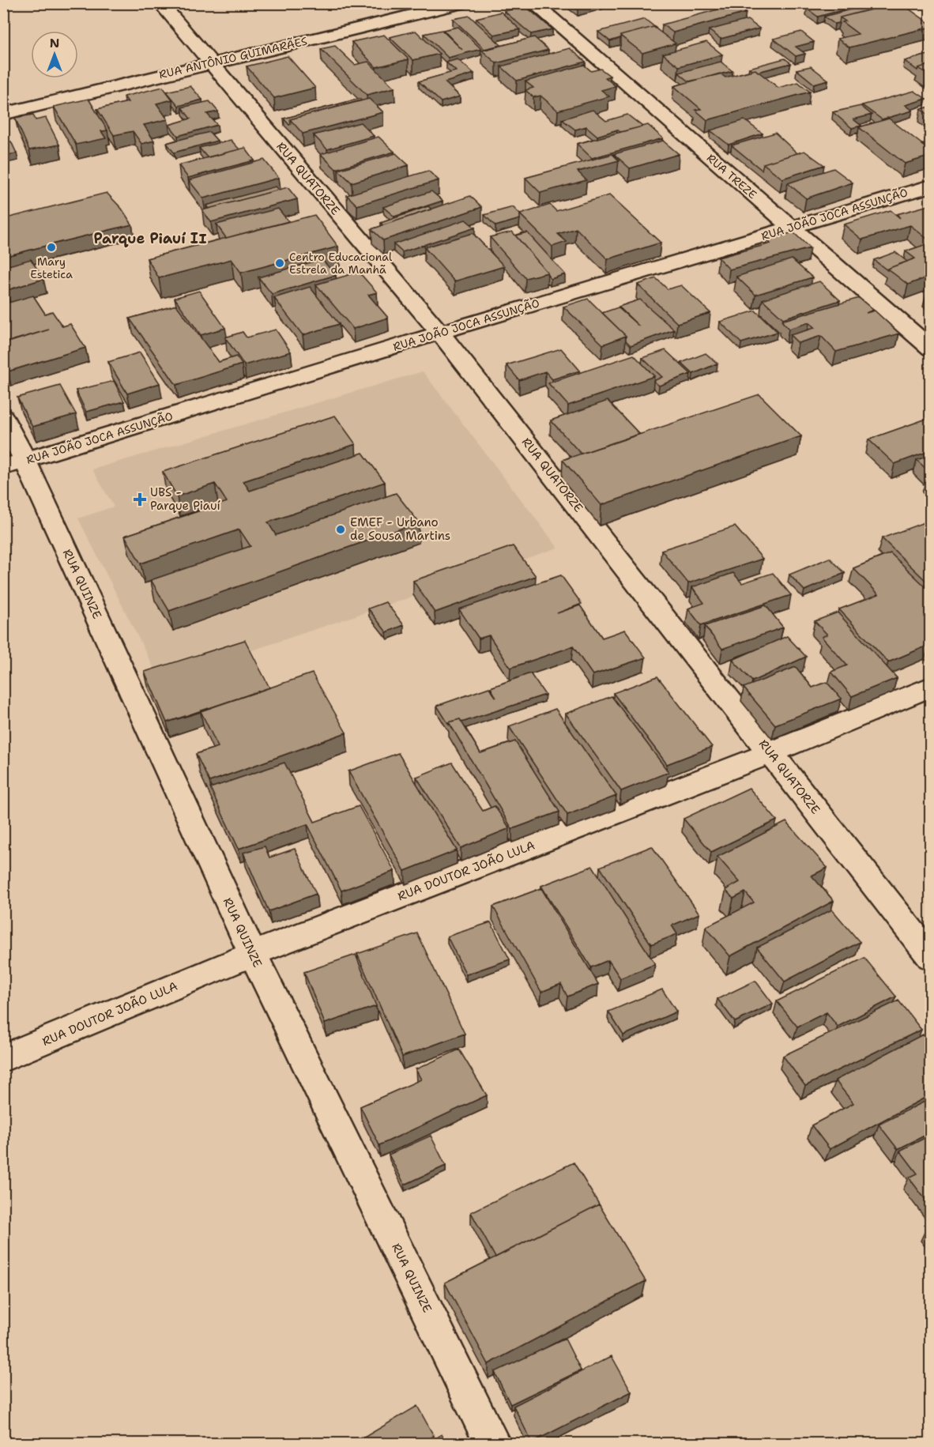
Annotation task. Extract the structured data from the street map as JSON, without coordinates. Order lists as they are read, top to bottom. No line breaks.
{"streets":{"street":["RUA ANTÔNIO GUIMARÃES","RUA TREZE","RUA QUATORZE","RUA JOÃO JOCA ASSUNÇÃO","RUA QUINZE","RUA DOUTOR JOÃO LULA"]},"crossings":[["RUA ANTÔNIO GUIMARÃES","RUA QUATORZE"],["RUA TREZE","RUA JOÃO JOCA ASSUNÇÃO"],["RUA QUATORZE","RUA JOÃO JOCA ASSUNÇÃO"],["RUA QUATORZE","RUA DOUTOR JOÃO LULA"],["RUA JOÃO JOCA ASSUNÇÃO","RUA QUINZE"],["RUA QUINZE","RUA DOUTOR JOÃO LULA"]],"districts":["Parque Piauí II"],"places":{"other":["Mary Estetica","Centro Educacional Estrela da Manhã","EMEF - Urbano de Sousa Martins"],"health":["UBS - Parque Piauí"]},"north":"top"}
